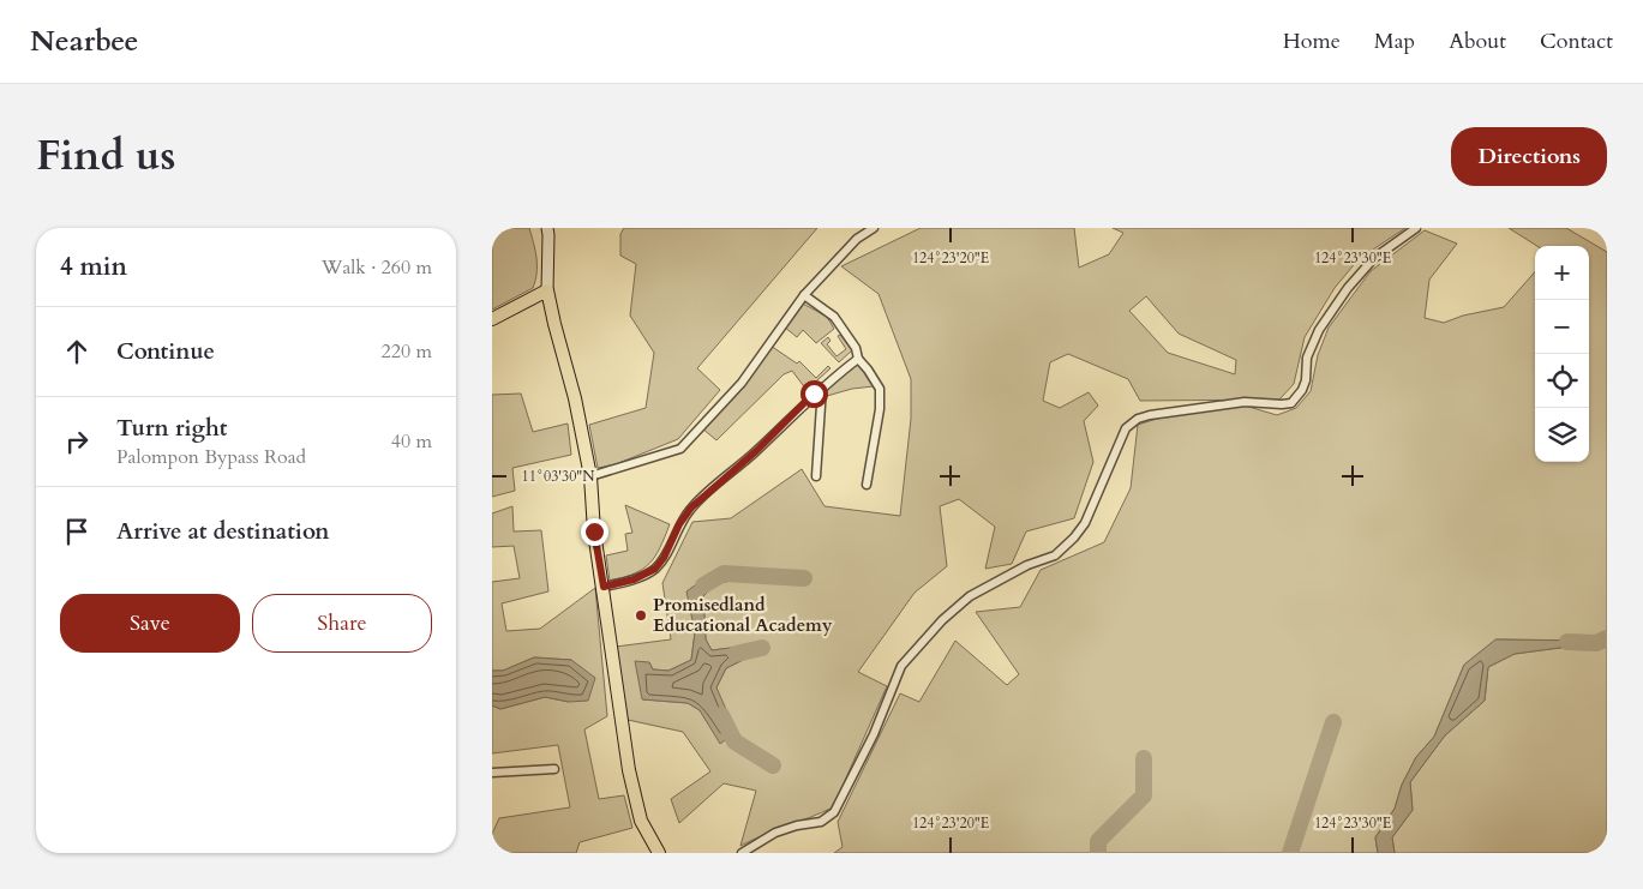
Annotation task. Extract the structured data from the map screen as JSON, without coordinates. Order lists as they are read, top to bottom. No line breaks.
{"places":["Promisedland Educational Academy"],"page":{"header":"Nearbee","nav":["Home","Map","About","Contact"],"title":"Find us","buttons":["Directions",["Save","Share"]],"heading":["4 min","Walk · 260 m"],"map_buttons":["+","−"],"list":[["Continue","220 m"],["Turn right","Palompon Bypass Road","40 m"],"Arrive at destination"]},"coordinates":["124°23'20\"E","124°23'30\"E","11°03'30\"N"]}
